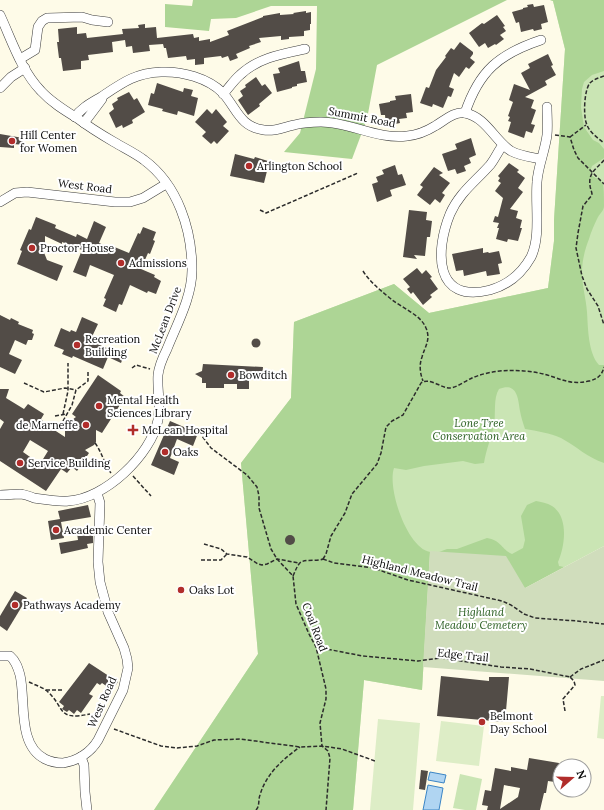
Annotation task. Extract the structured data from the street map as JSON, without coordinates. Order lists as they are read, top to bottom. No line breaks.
{"streets":{"street":["Summit Road","West Road","McLean Drive"],"path":["Highland Meadow Trail","Coal Road","Edge Trail"]},"crossings":[["Summit Road","McLean Drive"],["West Road","McLean Drive"],["Coal Road","Edge Trail"]],"parks":["Lone Tree Conservation Area","Highland Meadow Cemetery"],"places":{"other":["Hill Center for Women","Arlington School","Proctor House","Admissions","Recreation Building","Bowditch","Mental Health Sciences Library","de Marneffe","Oaks","Service Building","Academic Center","Oaks Lot","Pathways Academy","Belmont Day School"],"health":["McLean Hospital"]},"north":"right"}
